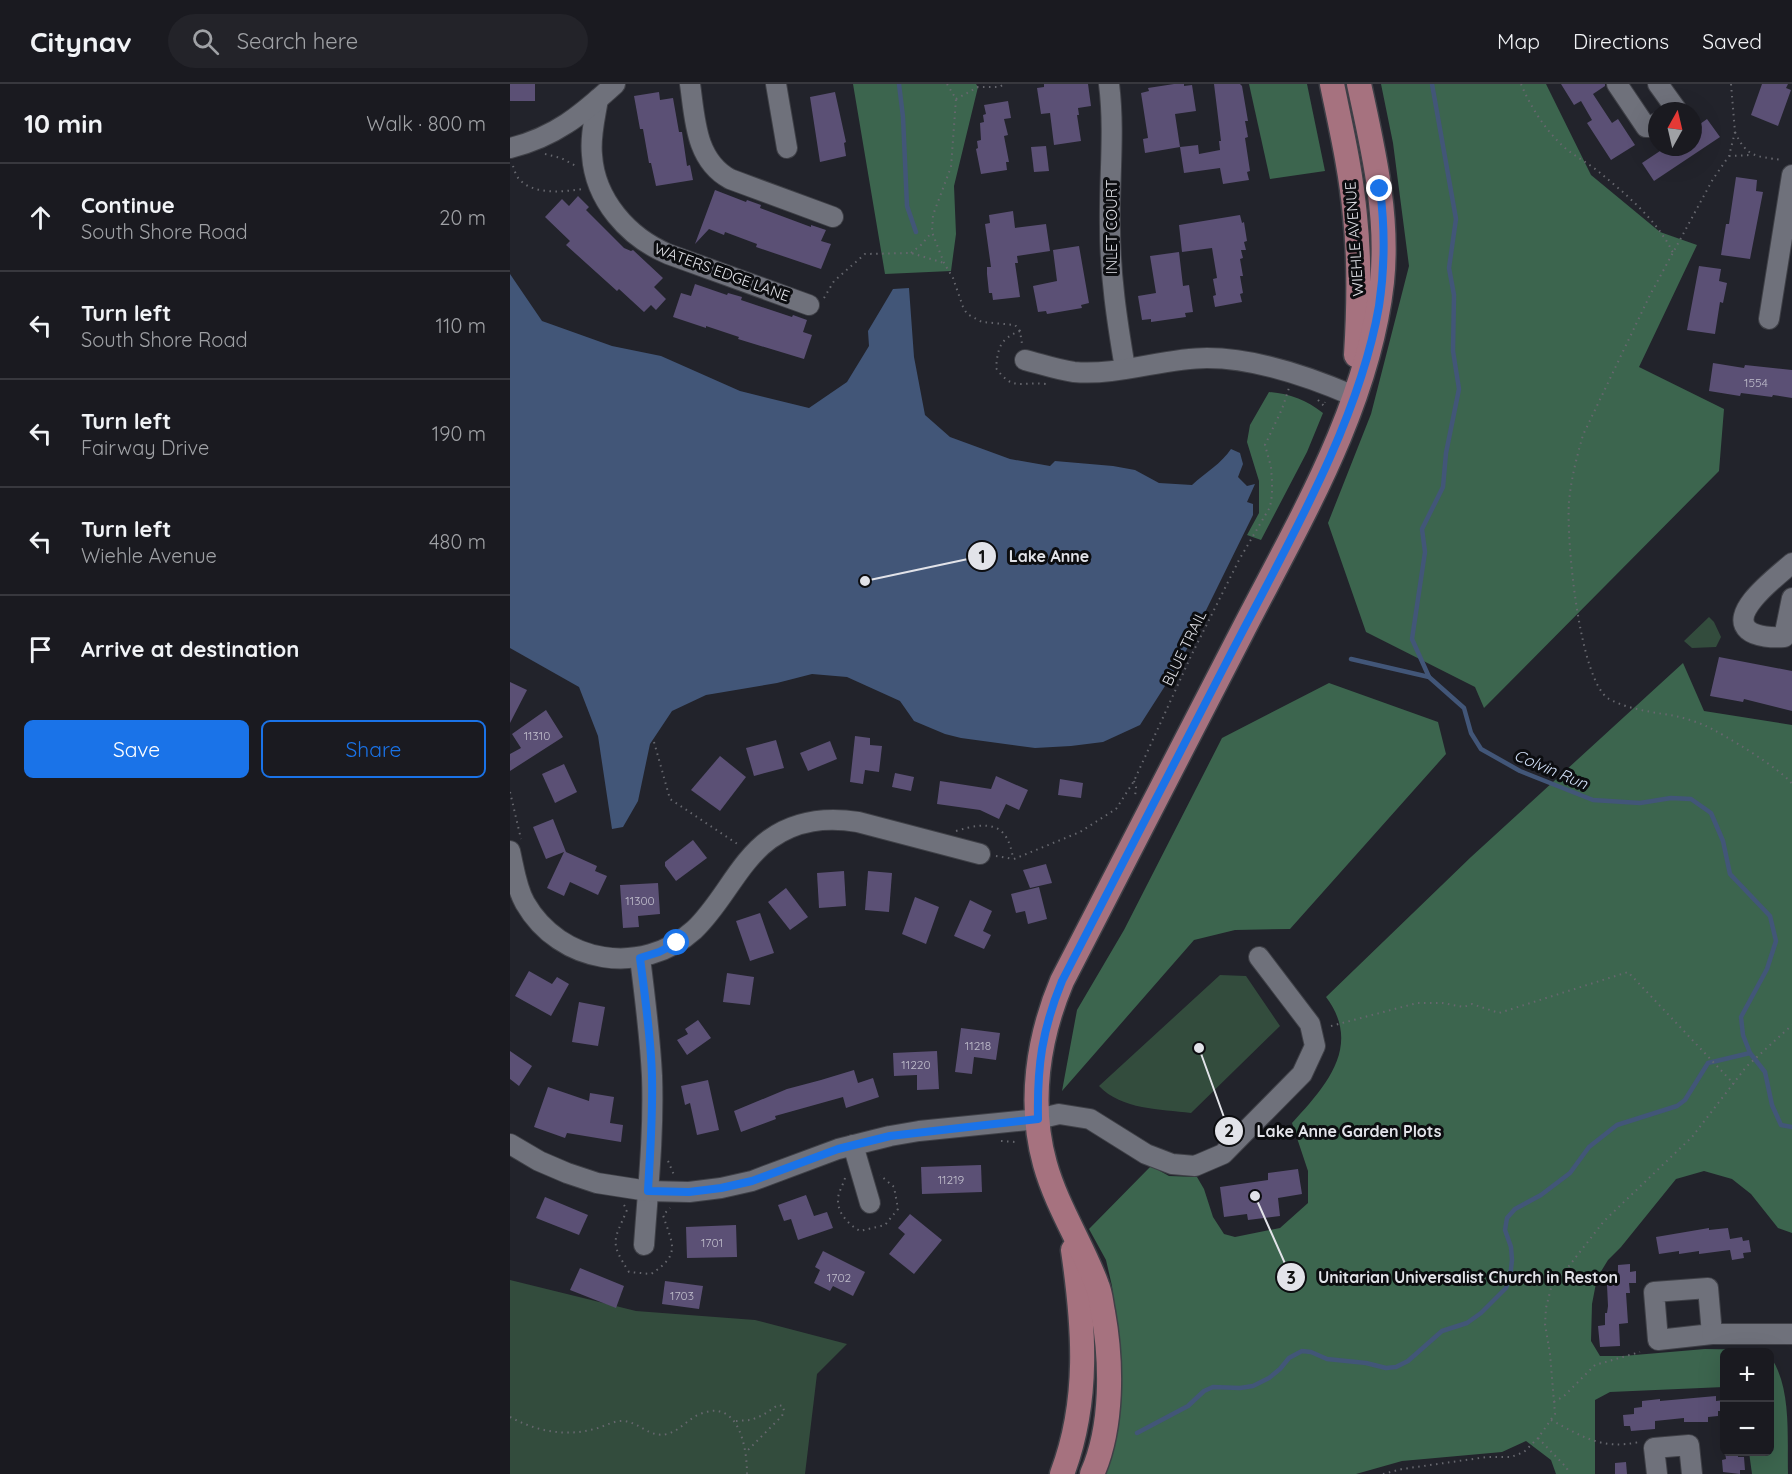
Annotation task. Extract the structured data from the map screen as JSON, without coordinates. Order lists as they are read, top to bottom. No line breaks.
{"streets":{"main road":["WIEHLE AVENUE"],"street":["INLET COURT","WATERS EDGE LANE"],"path":["BLUE TRAIL"]},"water":["Colvin Run"],"places":["Lake Anne","Lake Anne Garden Plots","Unitarian Universalist Church in Reston"],"house_numbers":["1554","11310","11300","11218","11220","11219","1701","1702","1703"],"north":"top","page":{"header":"Citynav","search":"Search here","nav":["Map","Directions","Saved"],"heading":["10 min","Walk · 800 m"],"list":[["Continue","South Shore Road","20 m"],["Turn left","South Shore Road","110 m"],["Turn left","Fairway Drive","190 m"],["Turn left","Wiehle Avenue","480 m"],"Arrive at destination"],"buttons":["Save","Share"],"map_buttons":["+","−"]}}
